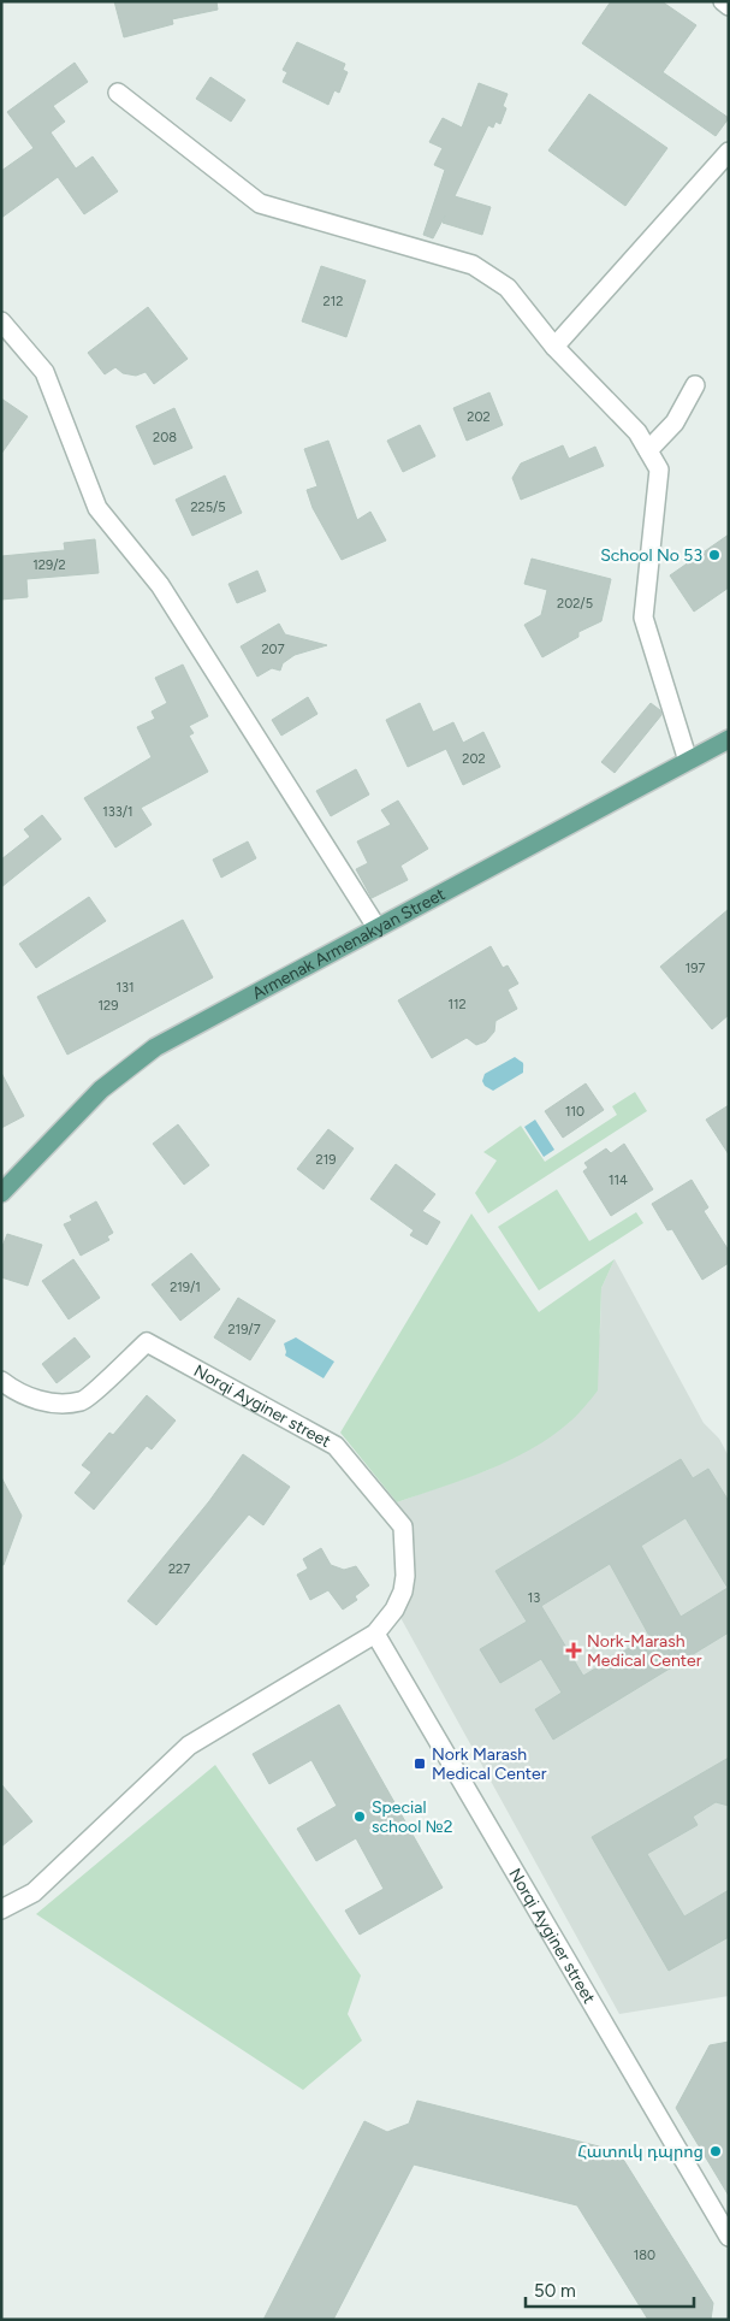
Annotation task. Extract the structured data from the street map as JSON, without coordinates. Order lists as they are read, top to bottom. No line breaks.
{"streets":{"main road":["Armenak Armenakyan Street"],"street":["Norqi Ayginer street"]},"places":{"other":["School No 53","Special school №2","Հատուկ դպրոց"],"health":["Nork-Marash Medical Center"],"transit":["Nork Marash Medical Center"]},"house_numbers":["212","202","208","225/5","129/2","202/5","207","202","133/1","197","131","112","129","110","219","114","219/1","219/7","227","13","180"],"scale_bar":"50 m"}
